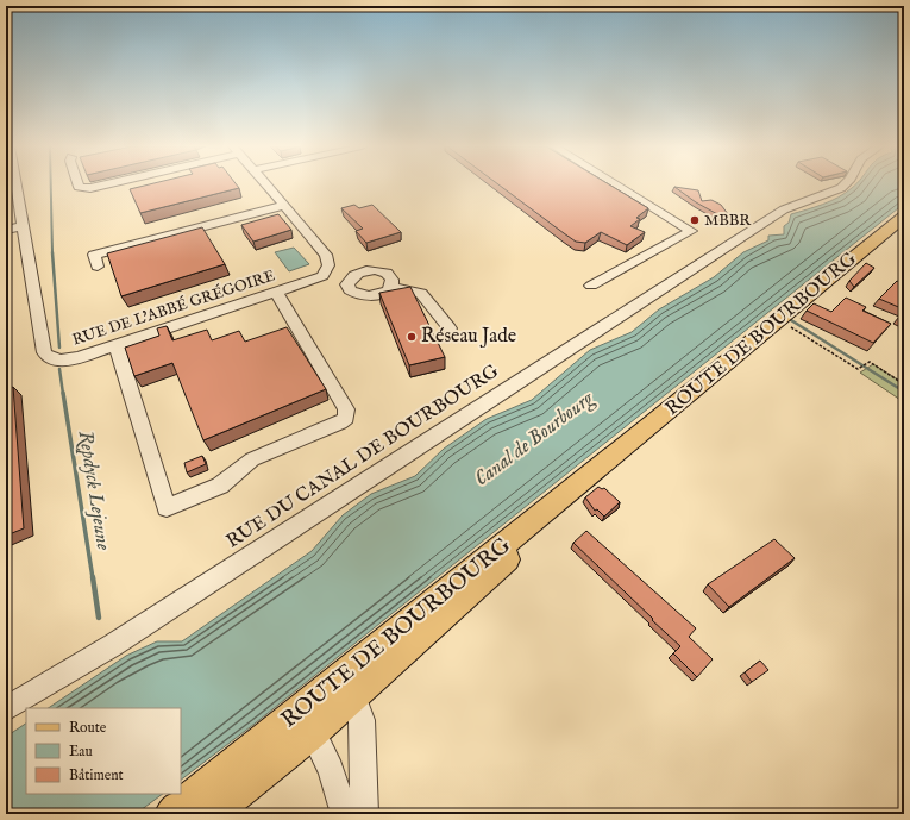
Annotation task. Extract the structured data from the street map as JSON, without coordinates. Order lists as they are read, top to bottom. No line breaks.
{"streets":{"main road":["ROUTE DE BOURBOURG"],"street":["RUE DE L'ABBÉ GRÉGOIRE","RUE DU CANAL DE BOURBOURG"]},"water":["Canal de Bourbourg","Repdyck Lejeune"],"places":["MBBR","Réseau Jade"],"legend":["Route","Eau","Bâtiment"]}
